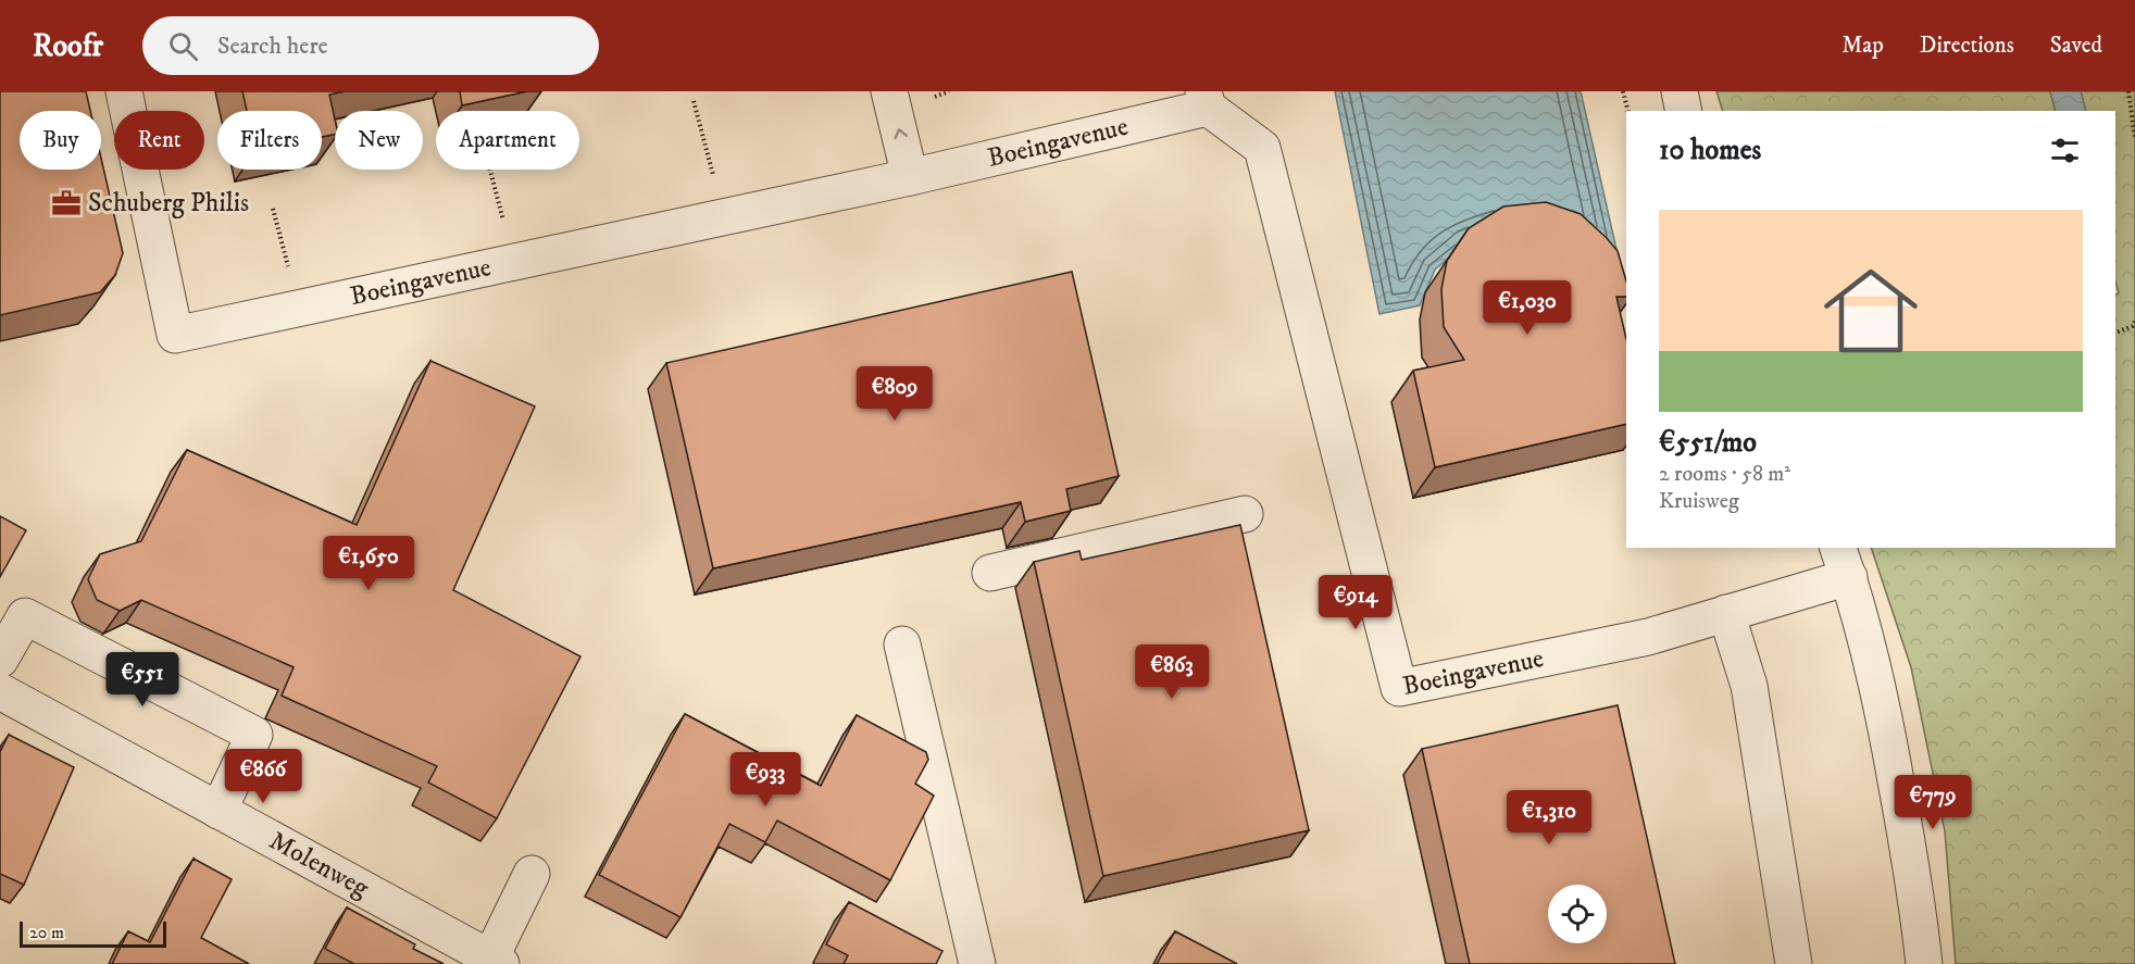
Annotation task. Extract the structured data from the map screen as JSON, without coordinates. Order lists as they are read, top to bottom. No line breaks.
{"streets":{"street":["Boeingavenue","Molenweg"]},"places":{"office":["Schuberg Philis"]},"scale_bar":"20 m","page":{"header":"Roofr","search":"Search here","nav":["Map","Directions","Saved"],"chip":["Buy","Rent","Filters","New","Apartment"],"heading":"10 homes","list":[{"name":"€551/mo","note":"2 rooms · 58 m² · Kruisweg"}],"price":["€1,030","€809","€1,650","€914","€863","€551","€866","€933","€779","€1,310"],"scale":"20 m"}}
